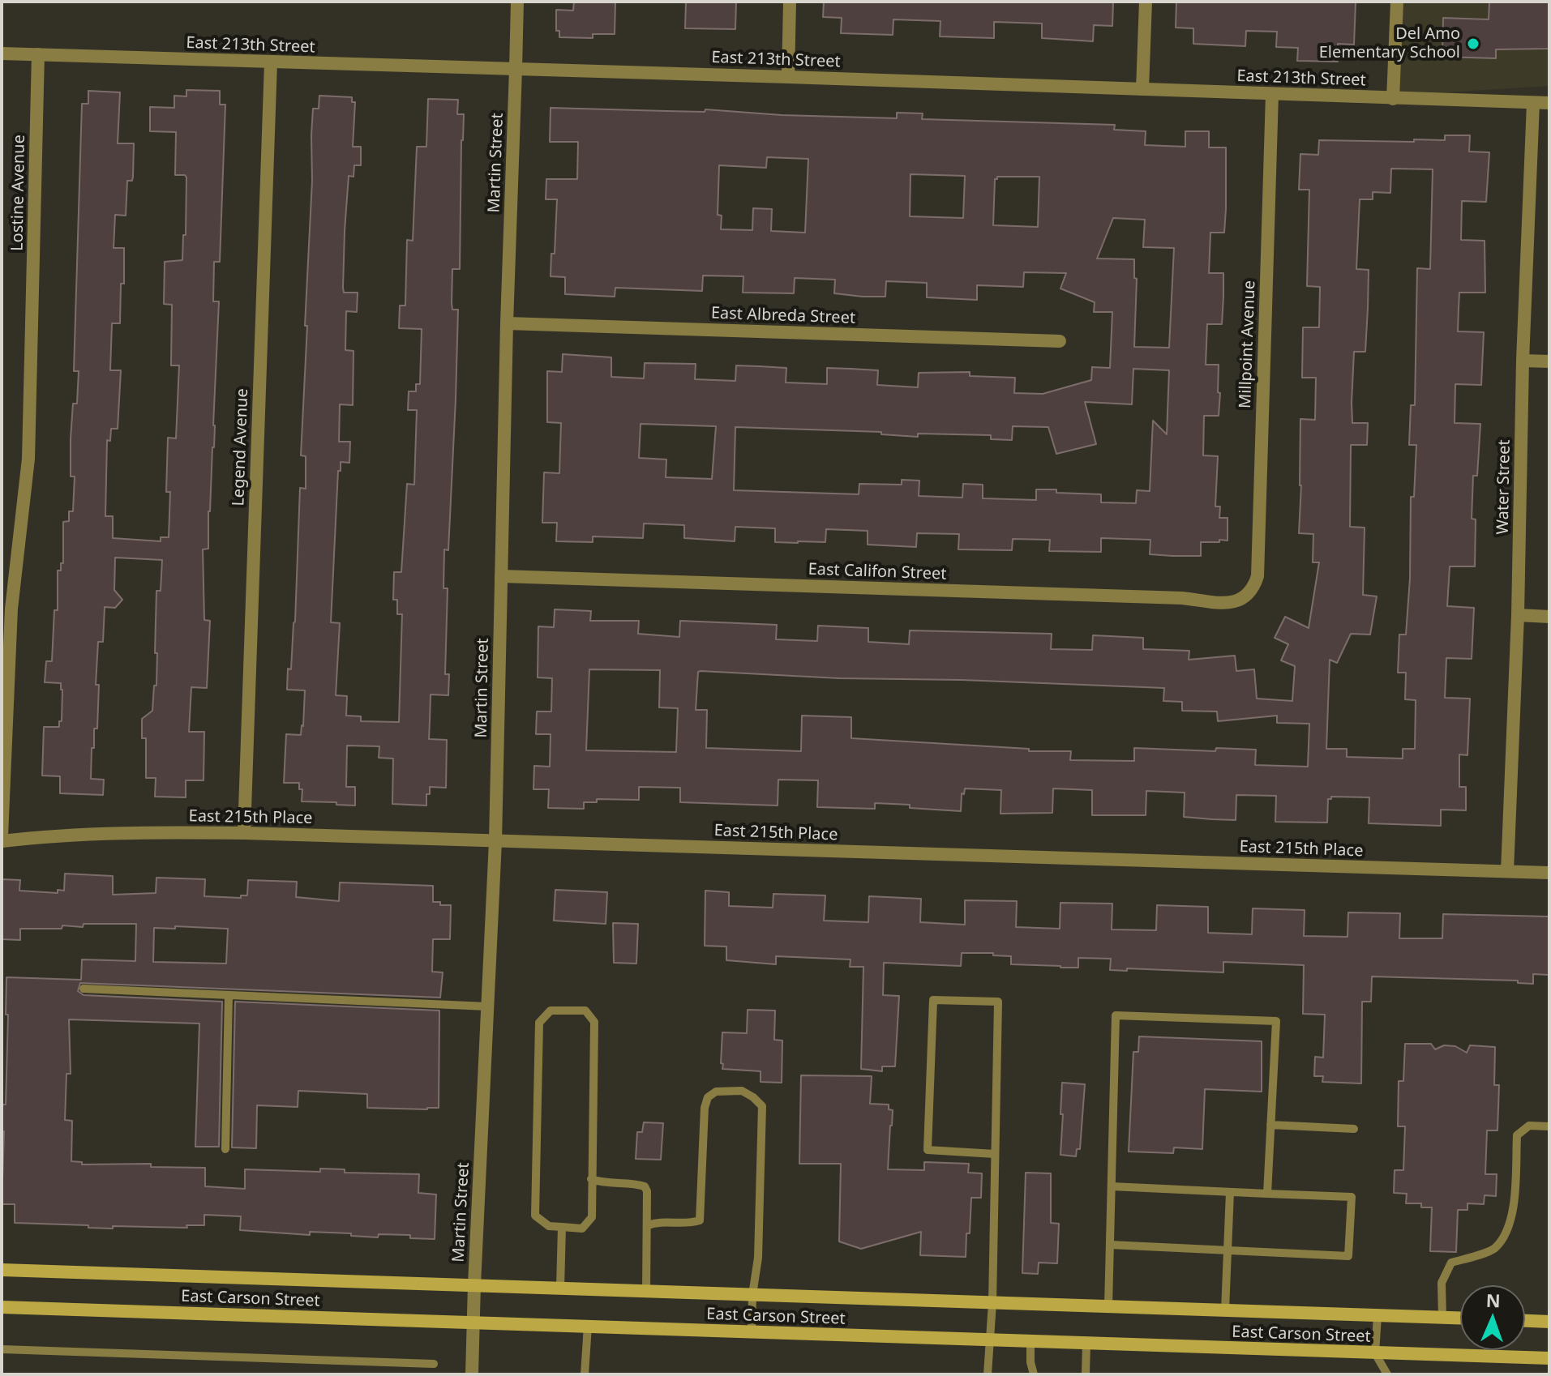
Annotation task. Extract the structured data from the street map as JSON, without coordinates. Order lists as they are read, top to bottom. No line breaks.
{"streets":{"main road":["East Carson Street"],"street":["East 213th Street","Martin Street","Lostine Avenue","East Albreda Street","Millpoint Avenue","Legend Avenue","Water Street","East Califon Street","East 215th Place"]},"crossings":[["East 213th Street","Martin Street"],["East 213th Street","Lostine Avenue"],["East 213th Street","Millpoint Avenue"],["East 213th Street","Legend Avenue"],["East 213th Street","Water Street"],["Martin Street","East Albreda Street"],["Martin Street","East Califon Street"],["Martin Street","East 215th Place"],["Martin Street","East Carson Street"],["Lostine Avenue","East 215th Place"],["Millpoint Avenue","East Califon Street"],["Legend Avenue","East 215th Place"],["Water Street","East 215th Place"]],"places":["Del Amo Elementary School"],"north":"top"}
